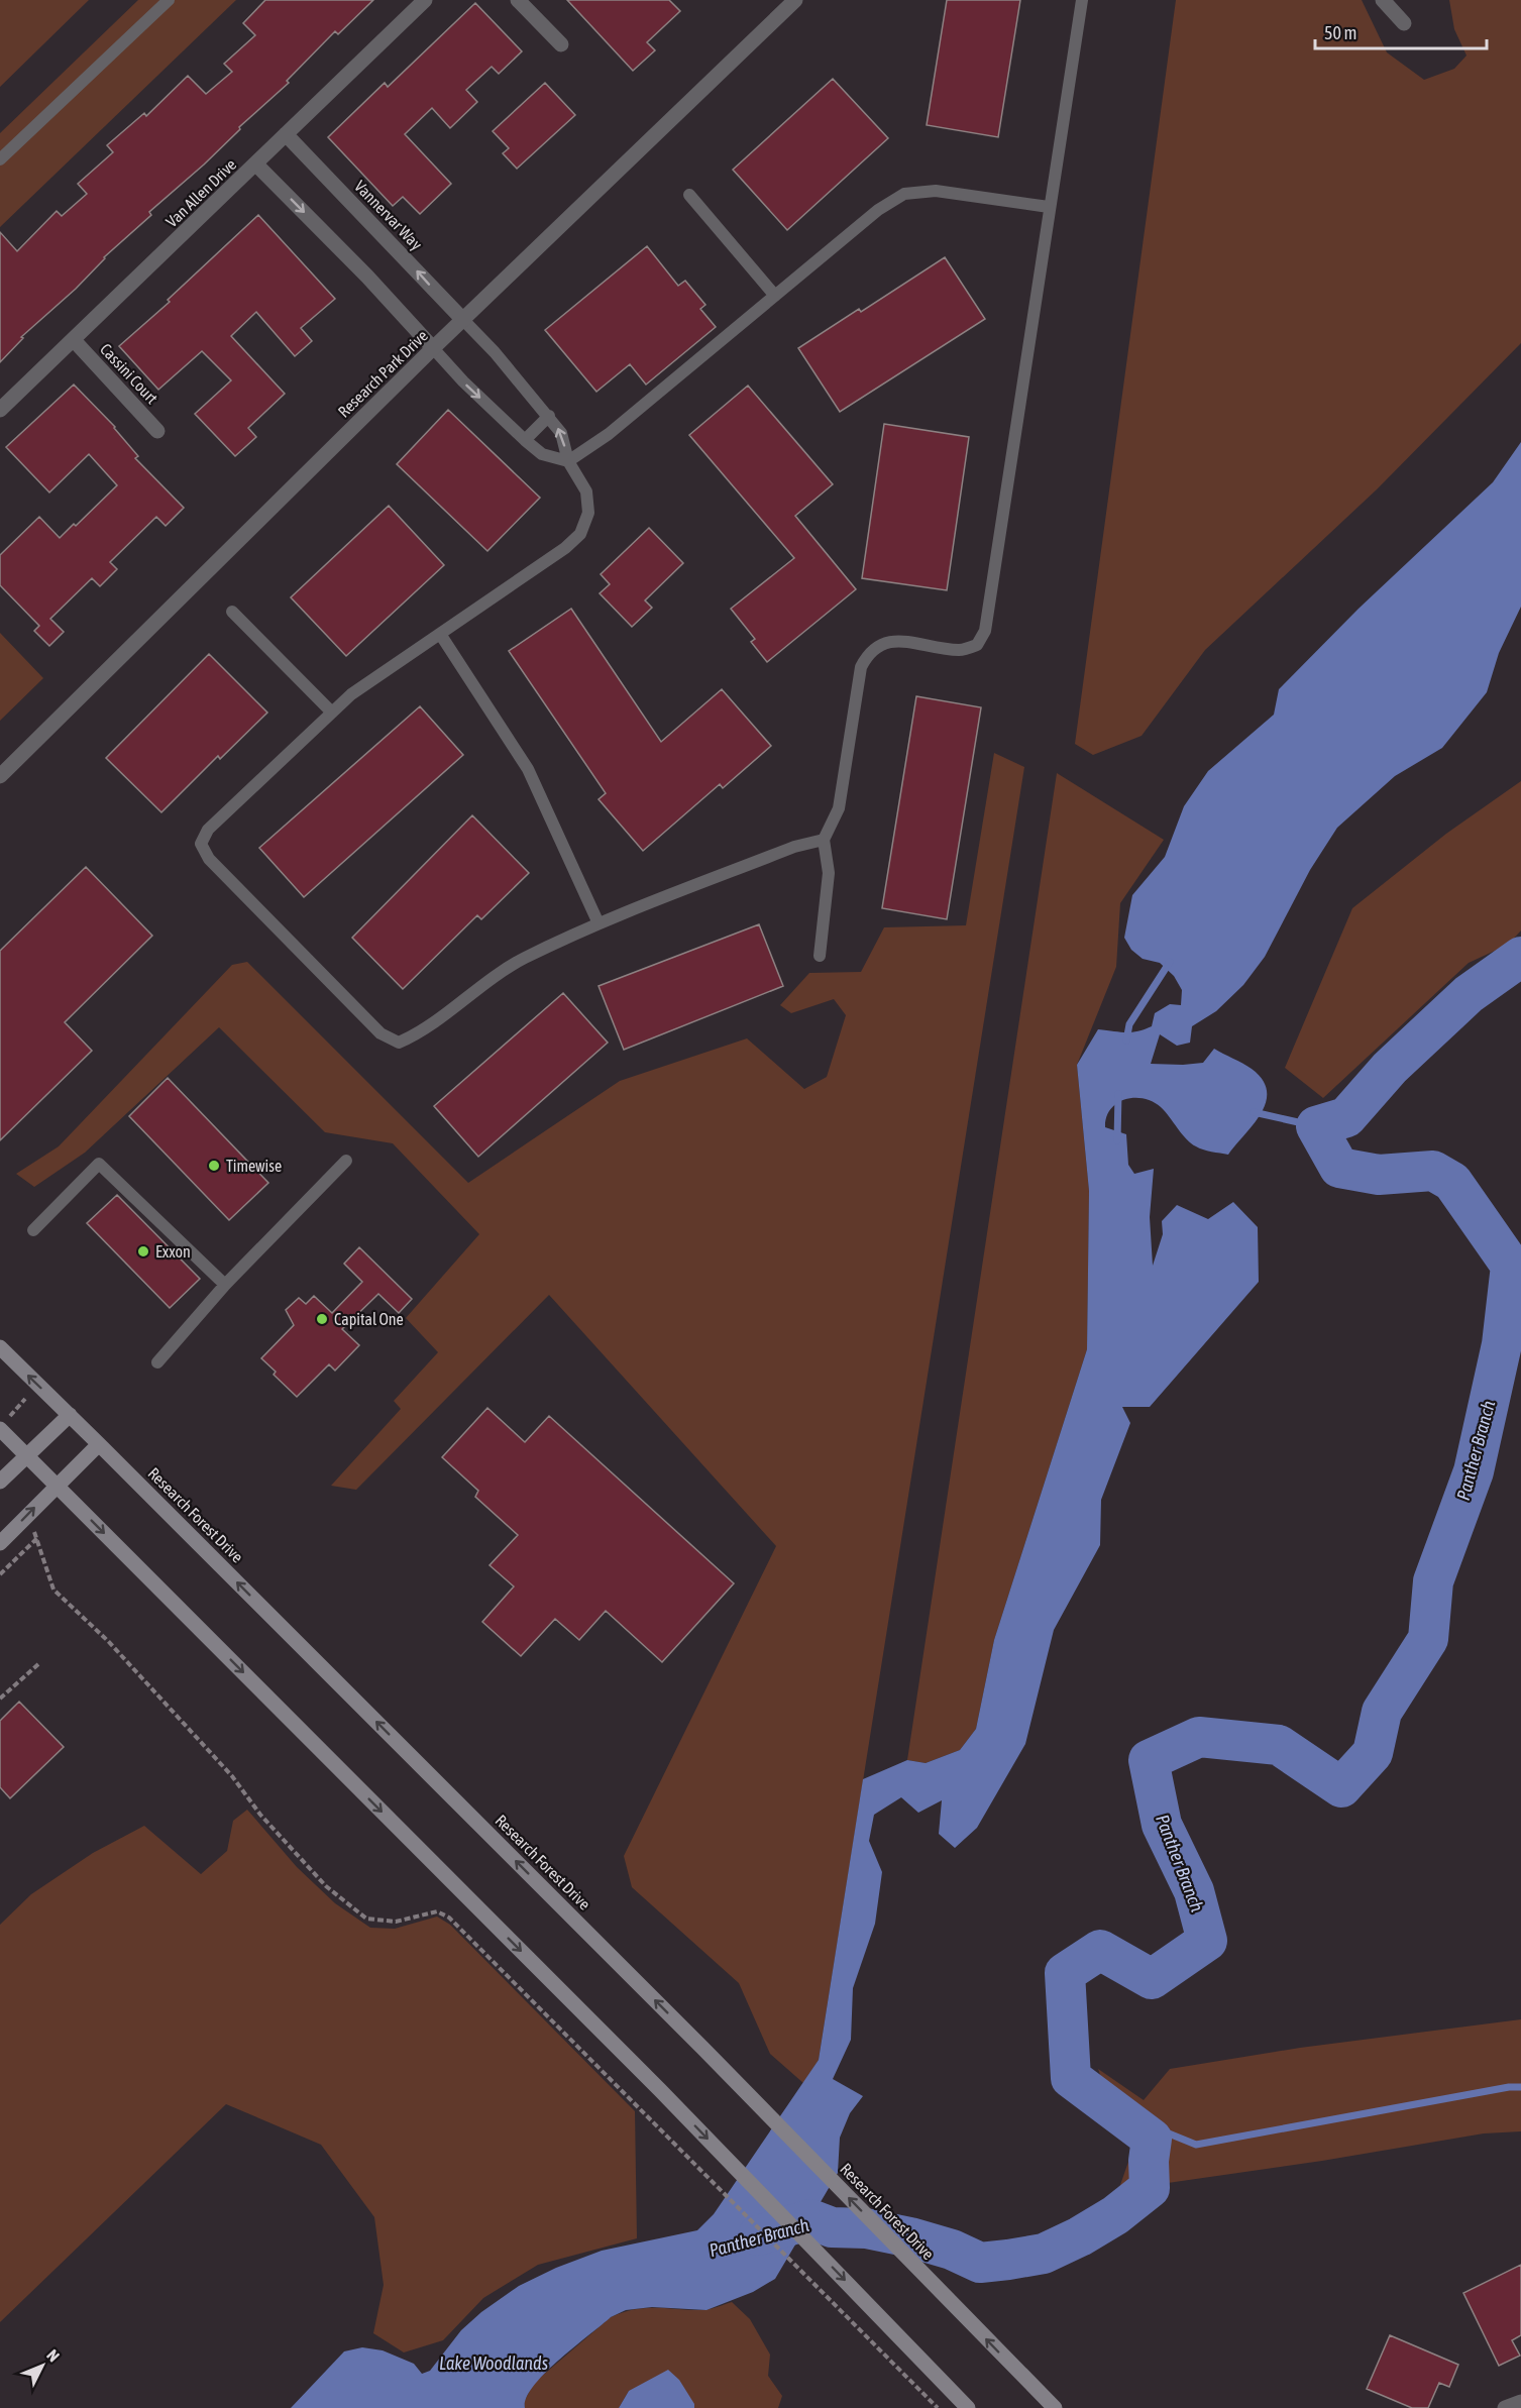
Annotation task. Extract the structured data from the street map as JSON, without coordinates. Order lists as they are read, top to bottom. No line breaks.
{"streets":{"main road":["Research Forest Drive"],"street":["Van Allen Drive","Vannervar Way","Cassini Court","Research Park Drive"]},"crossings":[["Van Allen Drive","Vannervar Way"],["Van Allen Drive","Cassini Court"],["Vannervar Way","Research Park Drive"]],"water":["Panther Branch","Lake Woodlands"],"places":["Timewise","Exxon","Capital One"],"scale_bar":"50 m","north":"top right"}
